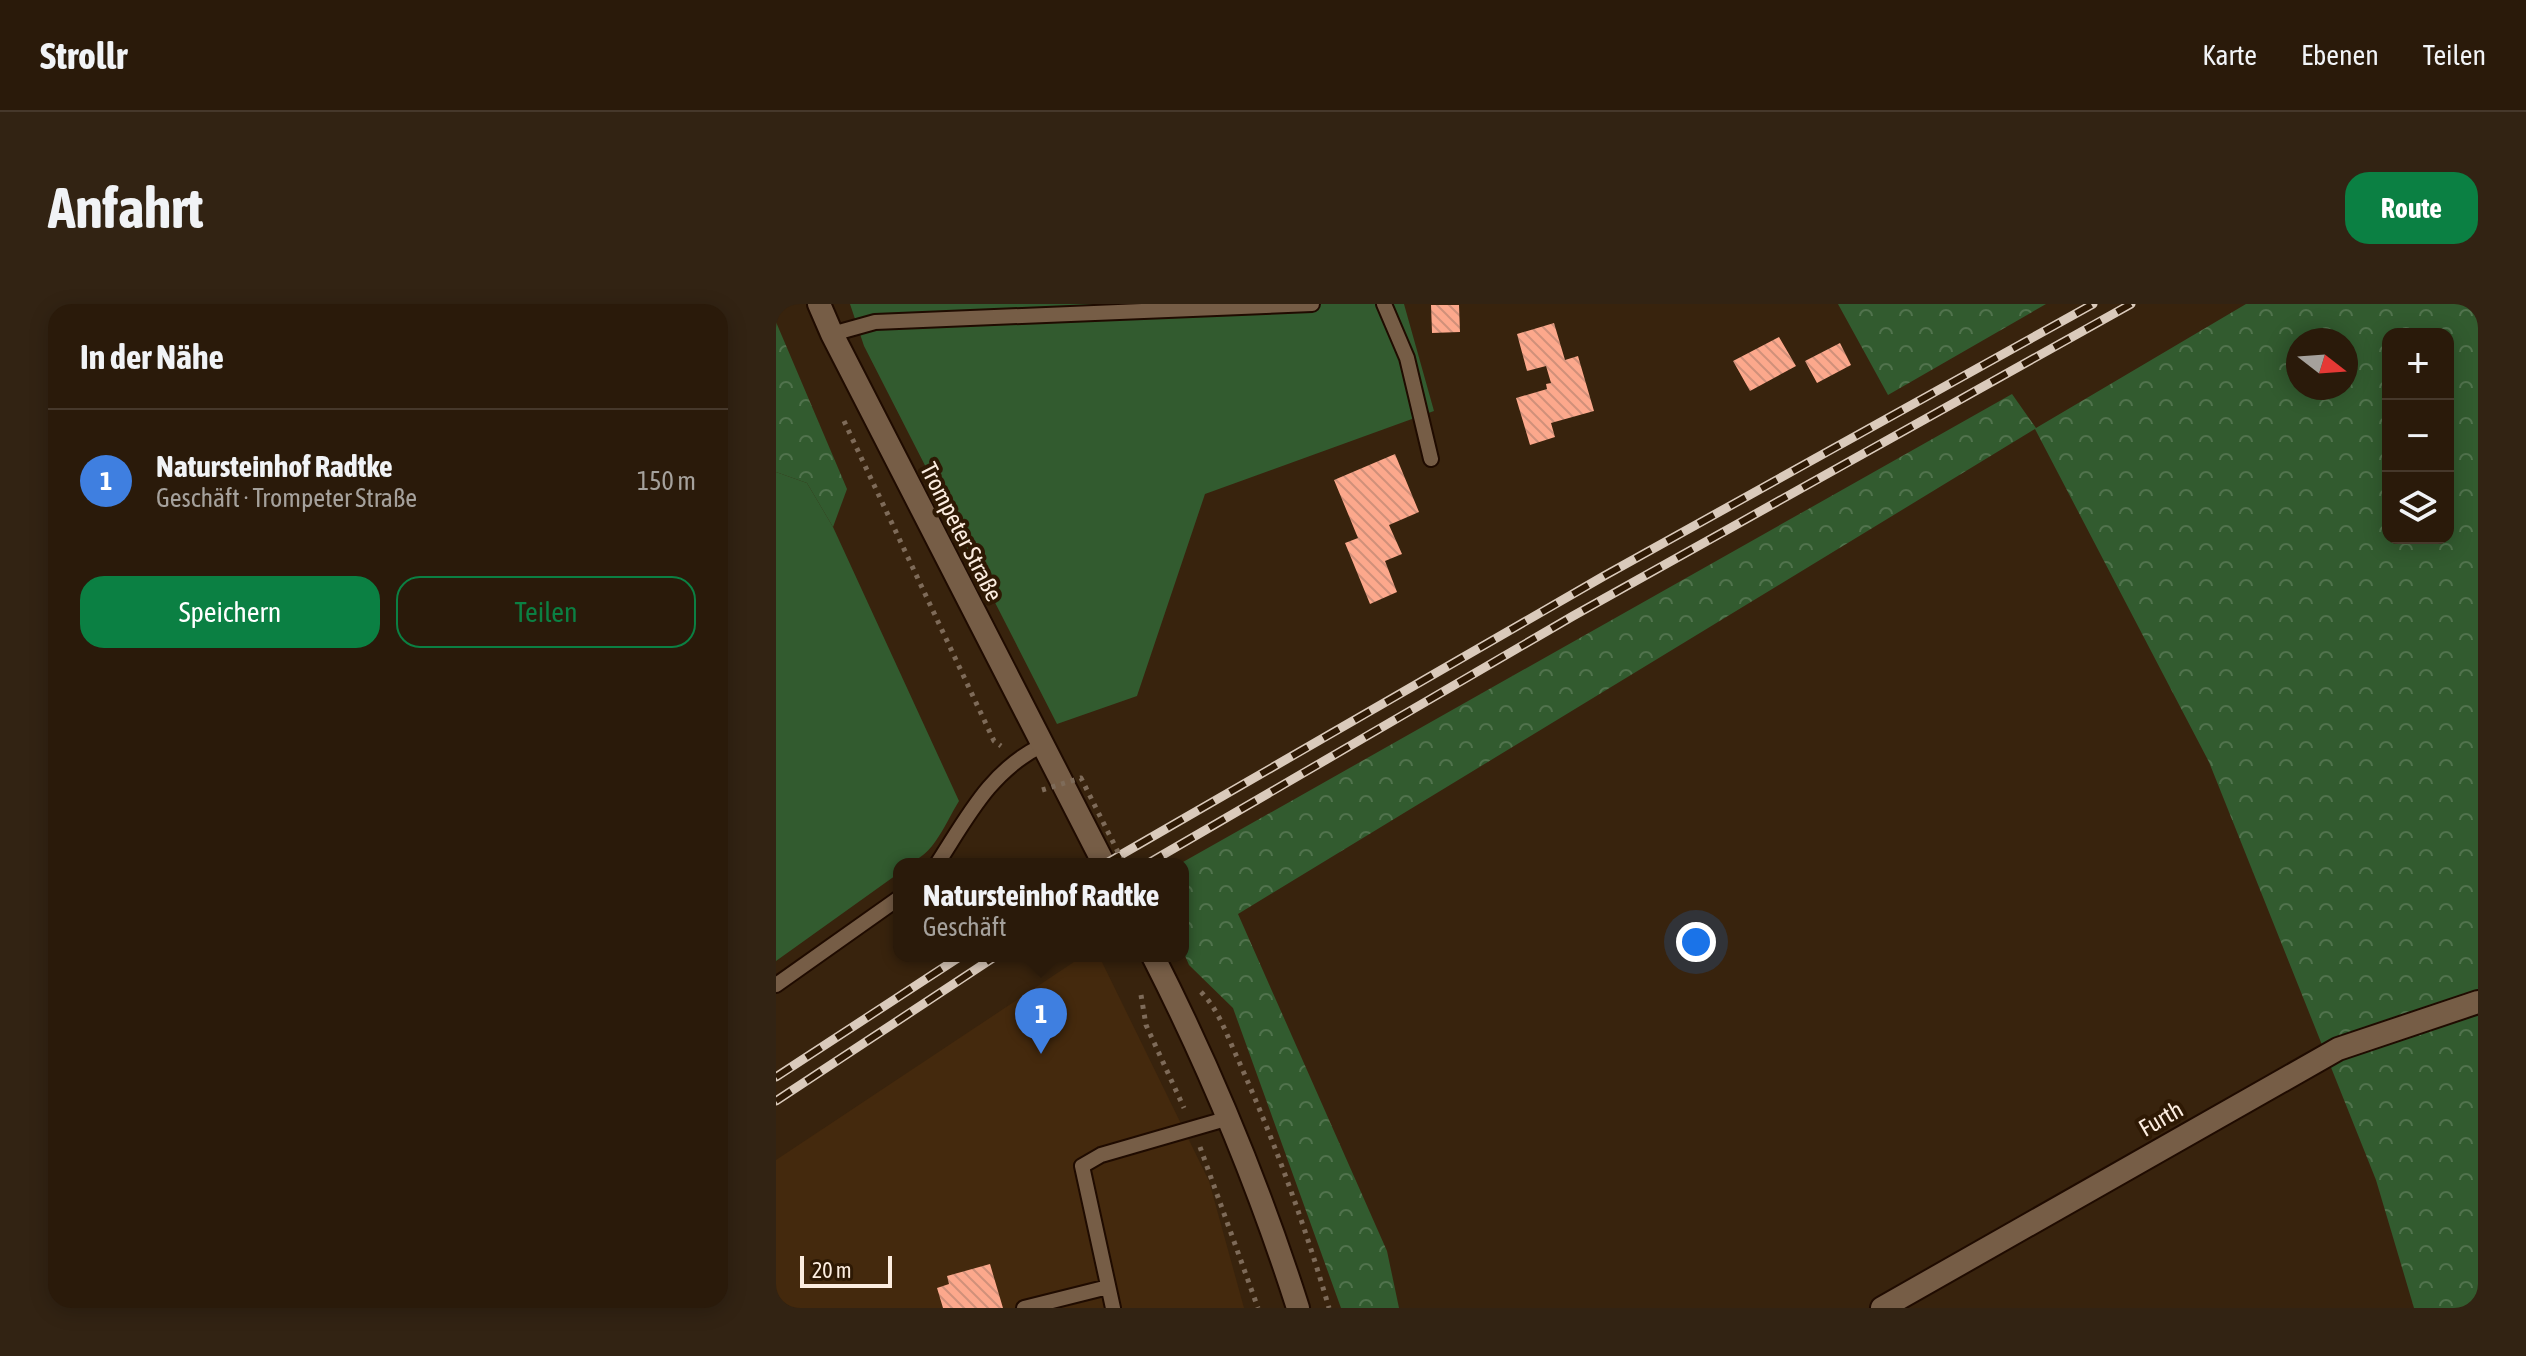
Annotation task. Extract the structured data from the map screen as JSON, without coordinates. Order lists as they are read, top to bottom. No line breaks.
{"streets":{"main road":["Trompeter Straße","Furth"]},"scale_bar":"20 m","north":"right","page":{"header":"Strollr","nav":["Karte","Ebenen","Teilen"],"buttons":["Route",["Speichern","Teilen"]],"title":"Anfahrt","heading":"In der Nähe","map_buttons":["+","−"],"list":[{"mark":"1","name":"Natursteinhof Radtke","note":"Geschäft · Trompeter Straße","value":"150 m"}],"popup":["Natursteinhof Radtke","Geschäft"],"pins":"1","scale":"20 m"}}
